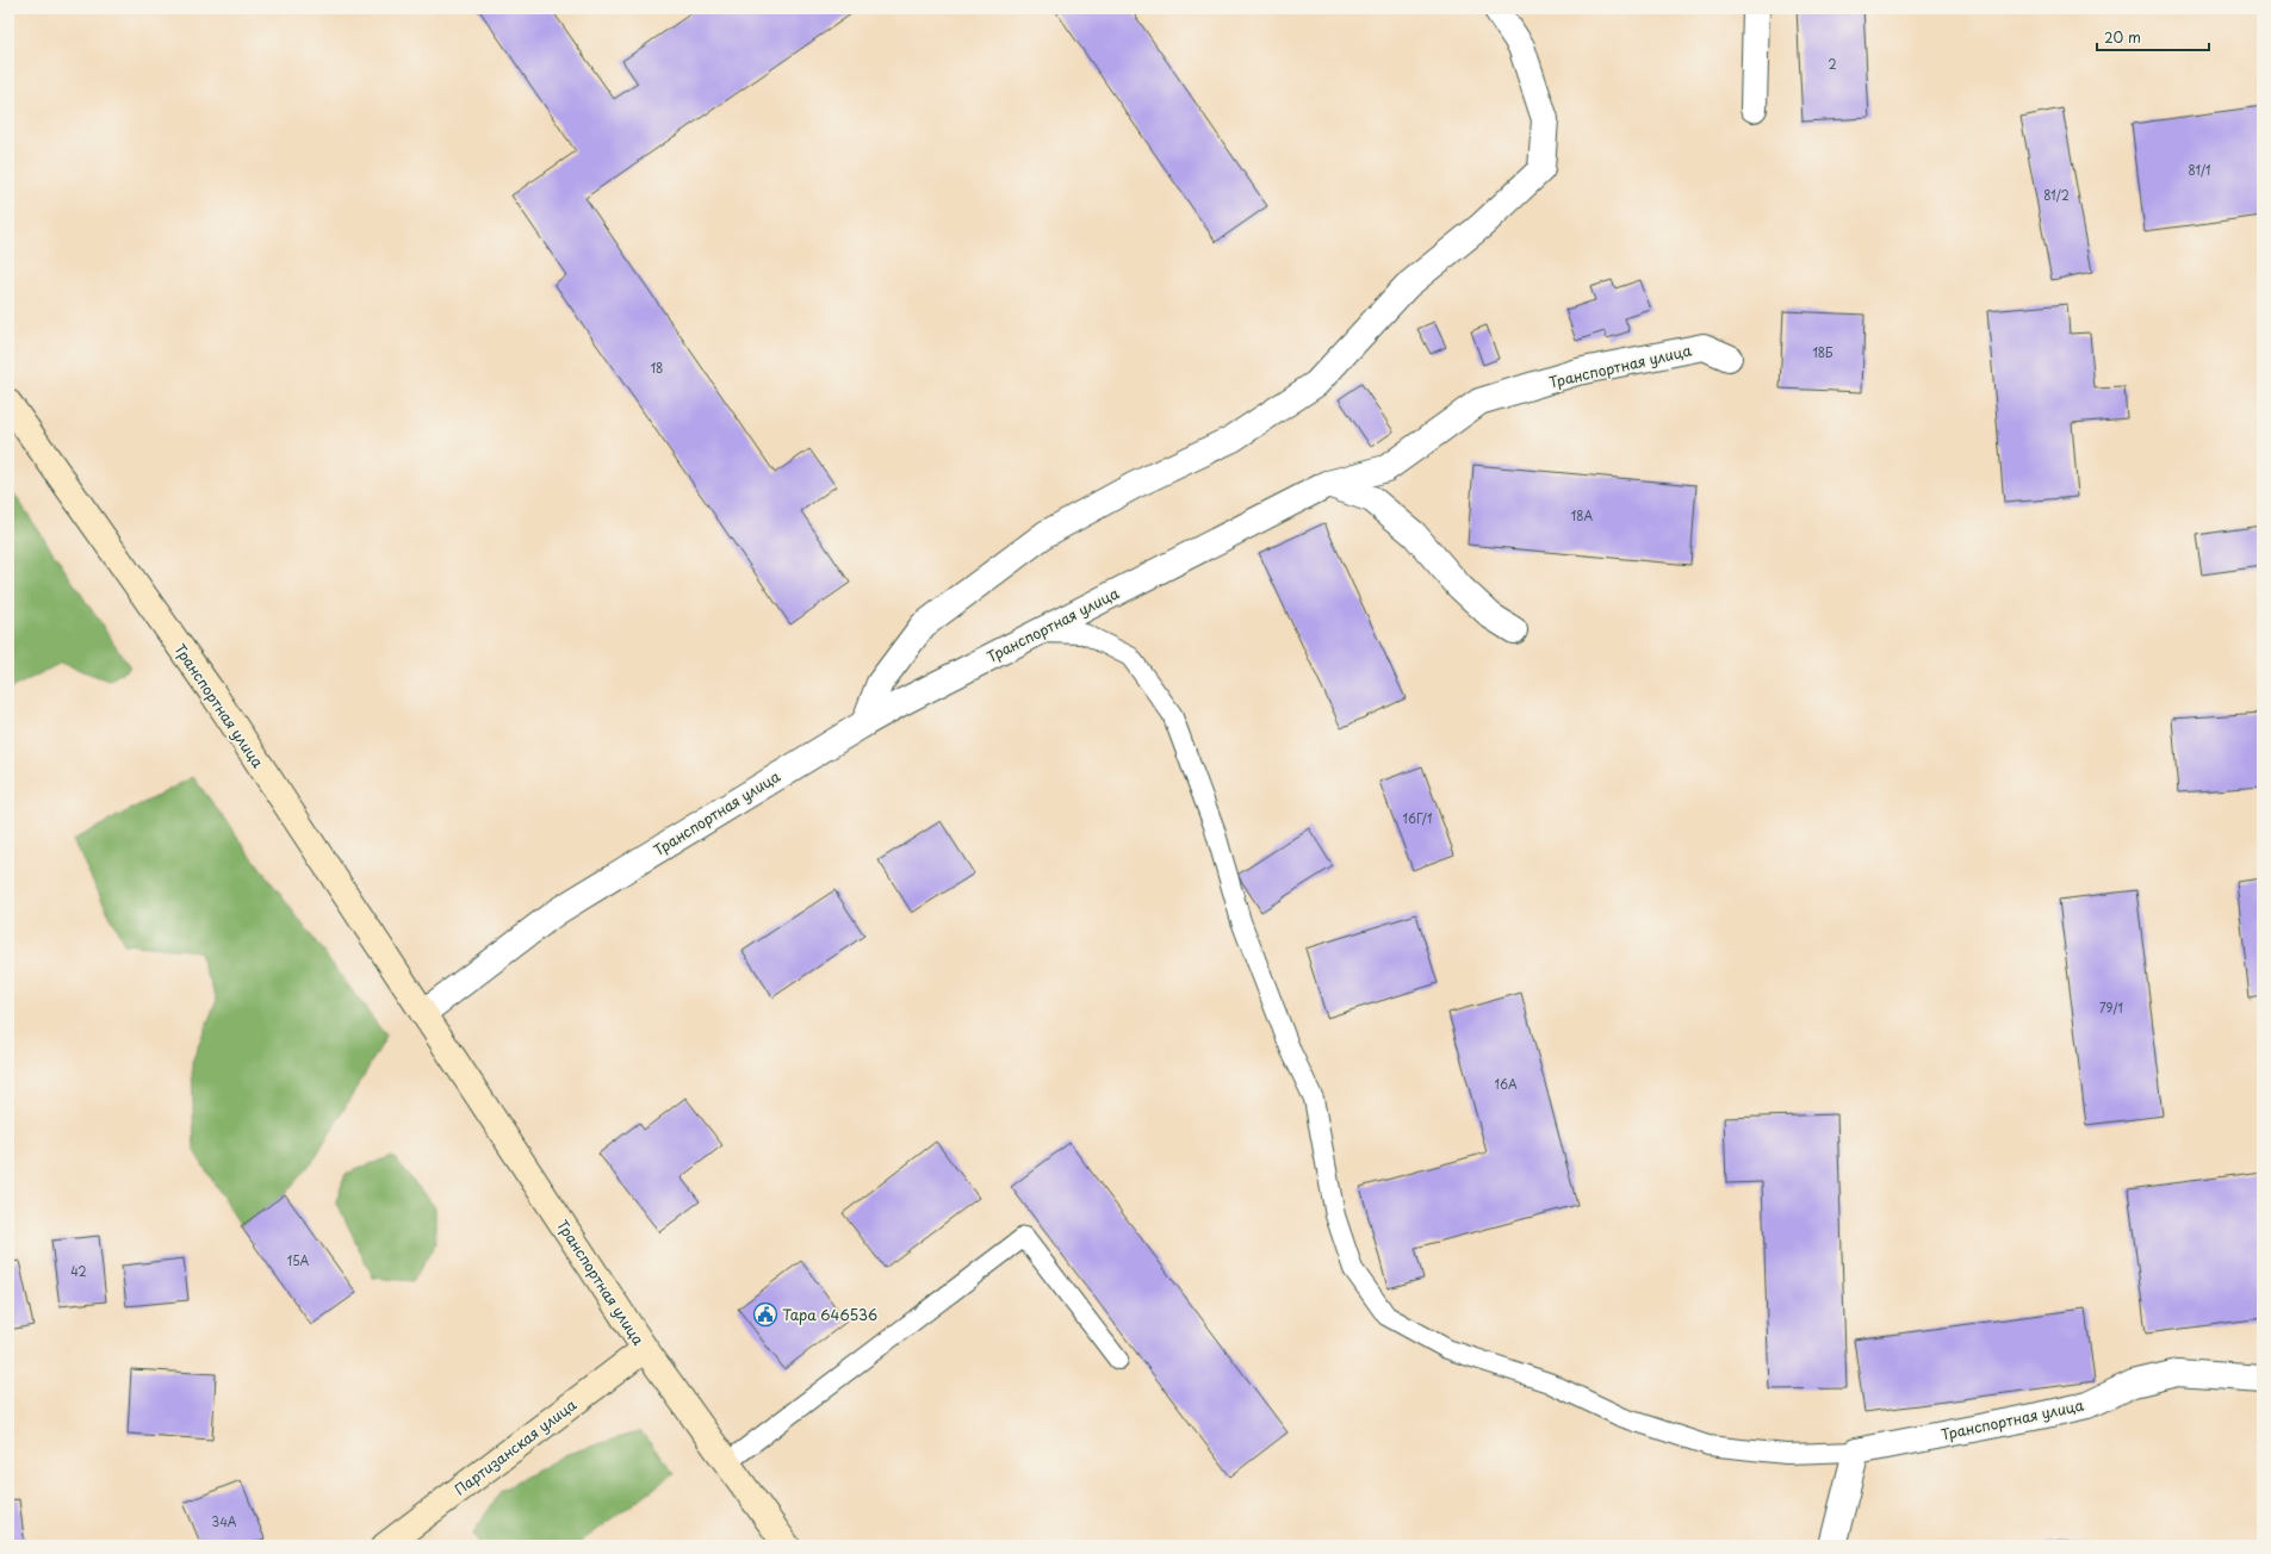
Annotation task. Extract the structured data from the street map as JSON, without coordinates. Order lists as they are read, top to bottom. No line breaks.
{"streets":{"main road":["Транспортная улица","Партизанская улица"]},"crossings":[["Транспортная улица","Партизанская улица"]],"places":{"public building":["Тара 646536"]},"house_numbers":["2","81/1","81/2","18Б","18","18А","16Г/1","79/1","16А","15А","42","34А"],"scale_bar":"20 m"}
